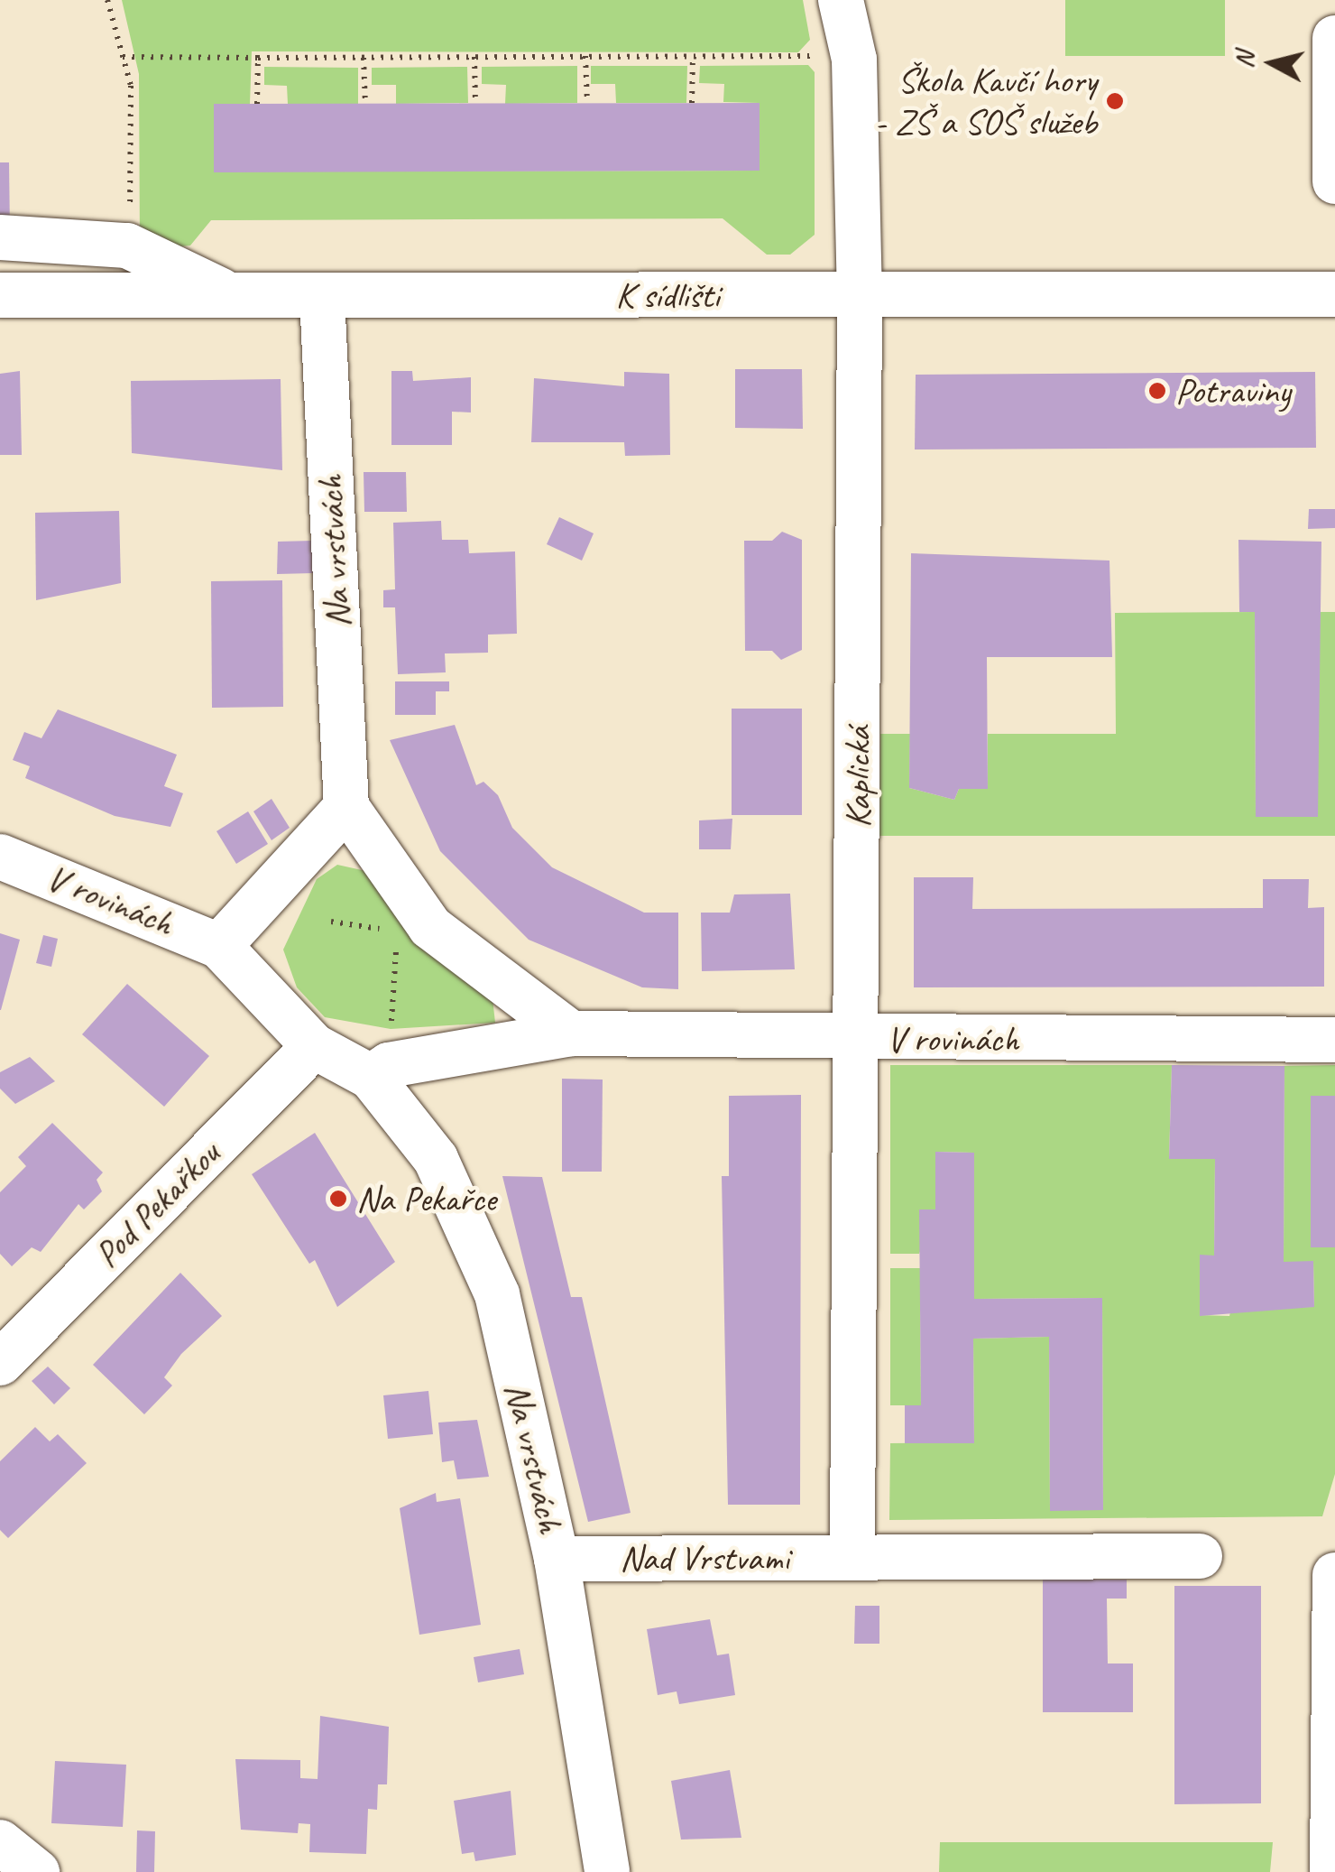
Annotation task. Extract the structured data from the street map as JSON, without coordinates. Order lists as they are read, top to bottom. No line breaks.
{"streets":{"street":["K sídlišti","Na vrstvách","Kaplická","V rovinách","Pod Pekařkou","Nad Vrstvami"]},"crossings":[["K sídlišti","Na vrstvách"],["K sídlišti","Kaplická"],["Na vrstvách","V rovinách"],["Na vrstvách","Nad Vrstvami"],["Kaplická","V rovinách"],["Kaplická","Nad Vrstvami"],["V rovinách","Pod Pekařkou"]],"places":["Škola Kavčí hory - ZŠ a SOŠ služeb","Potraviny","Na Pekařce"],"north":"left"}
